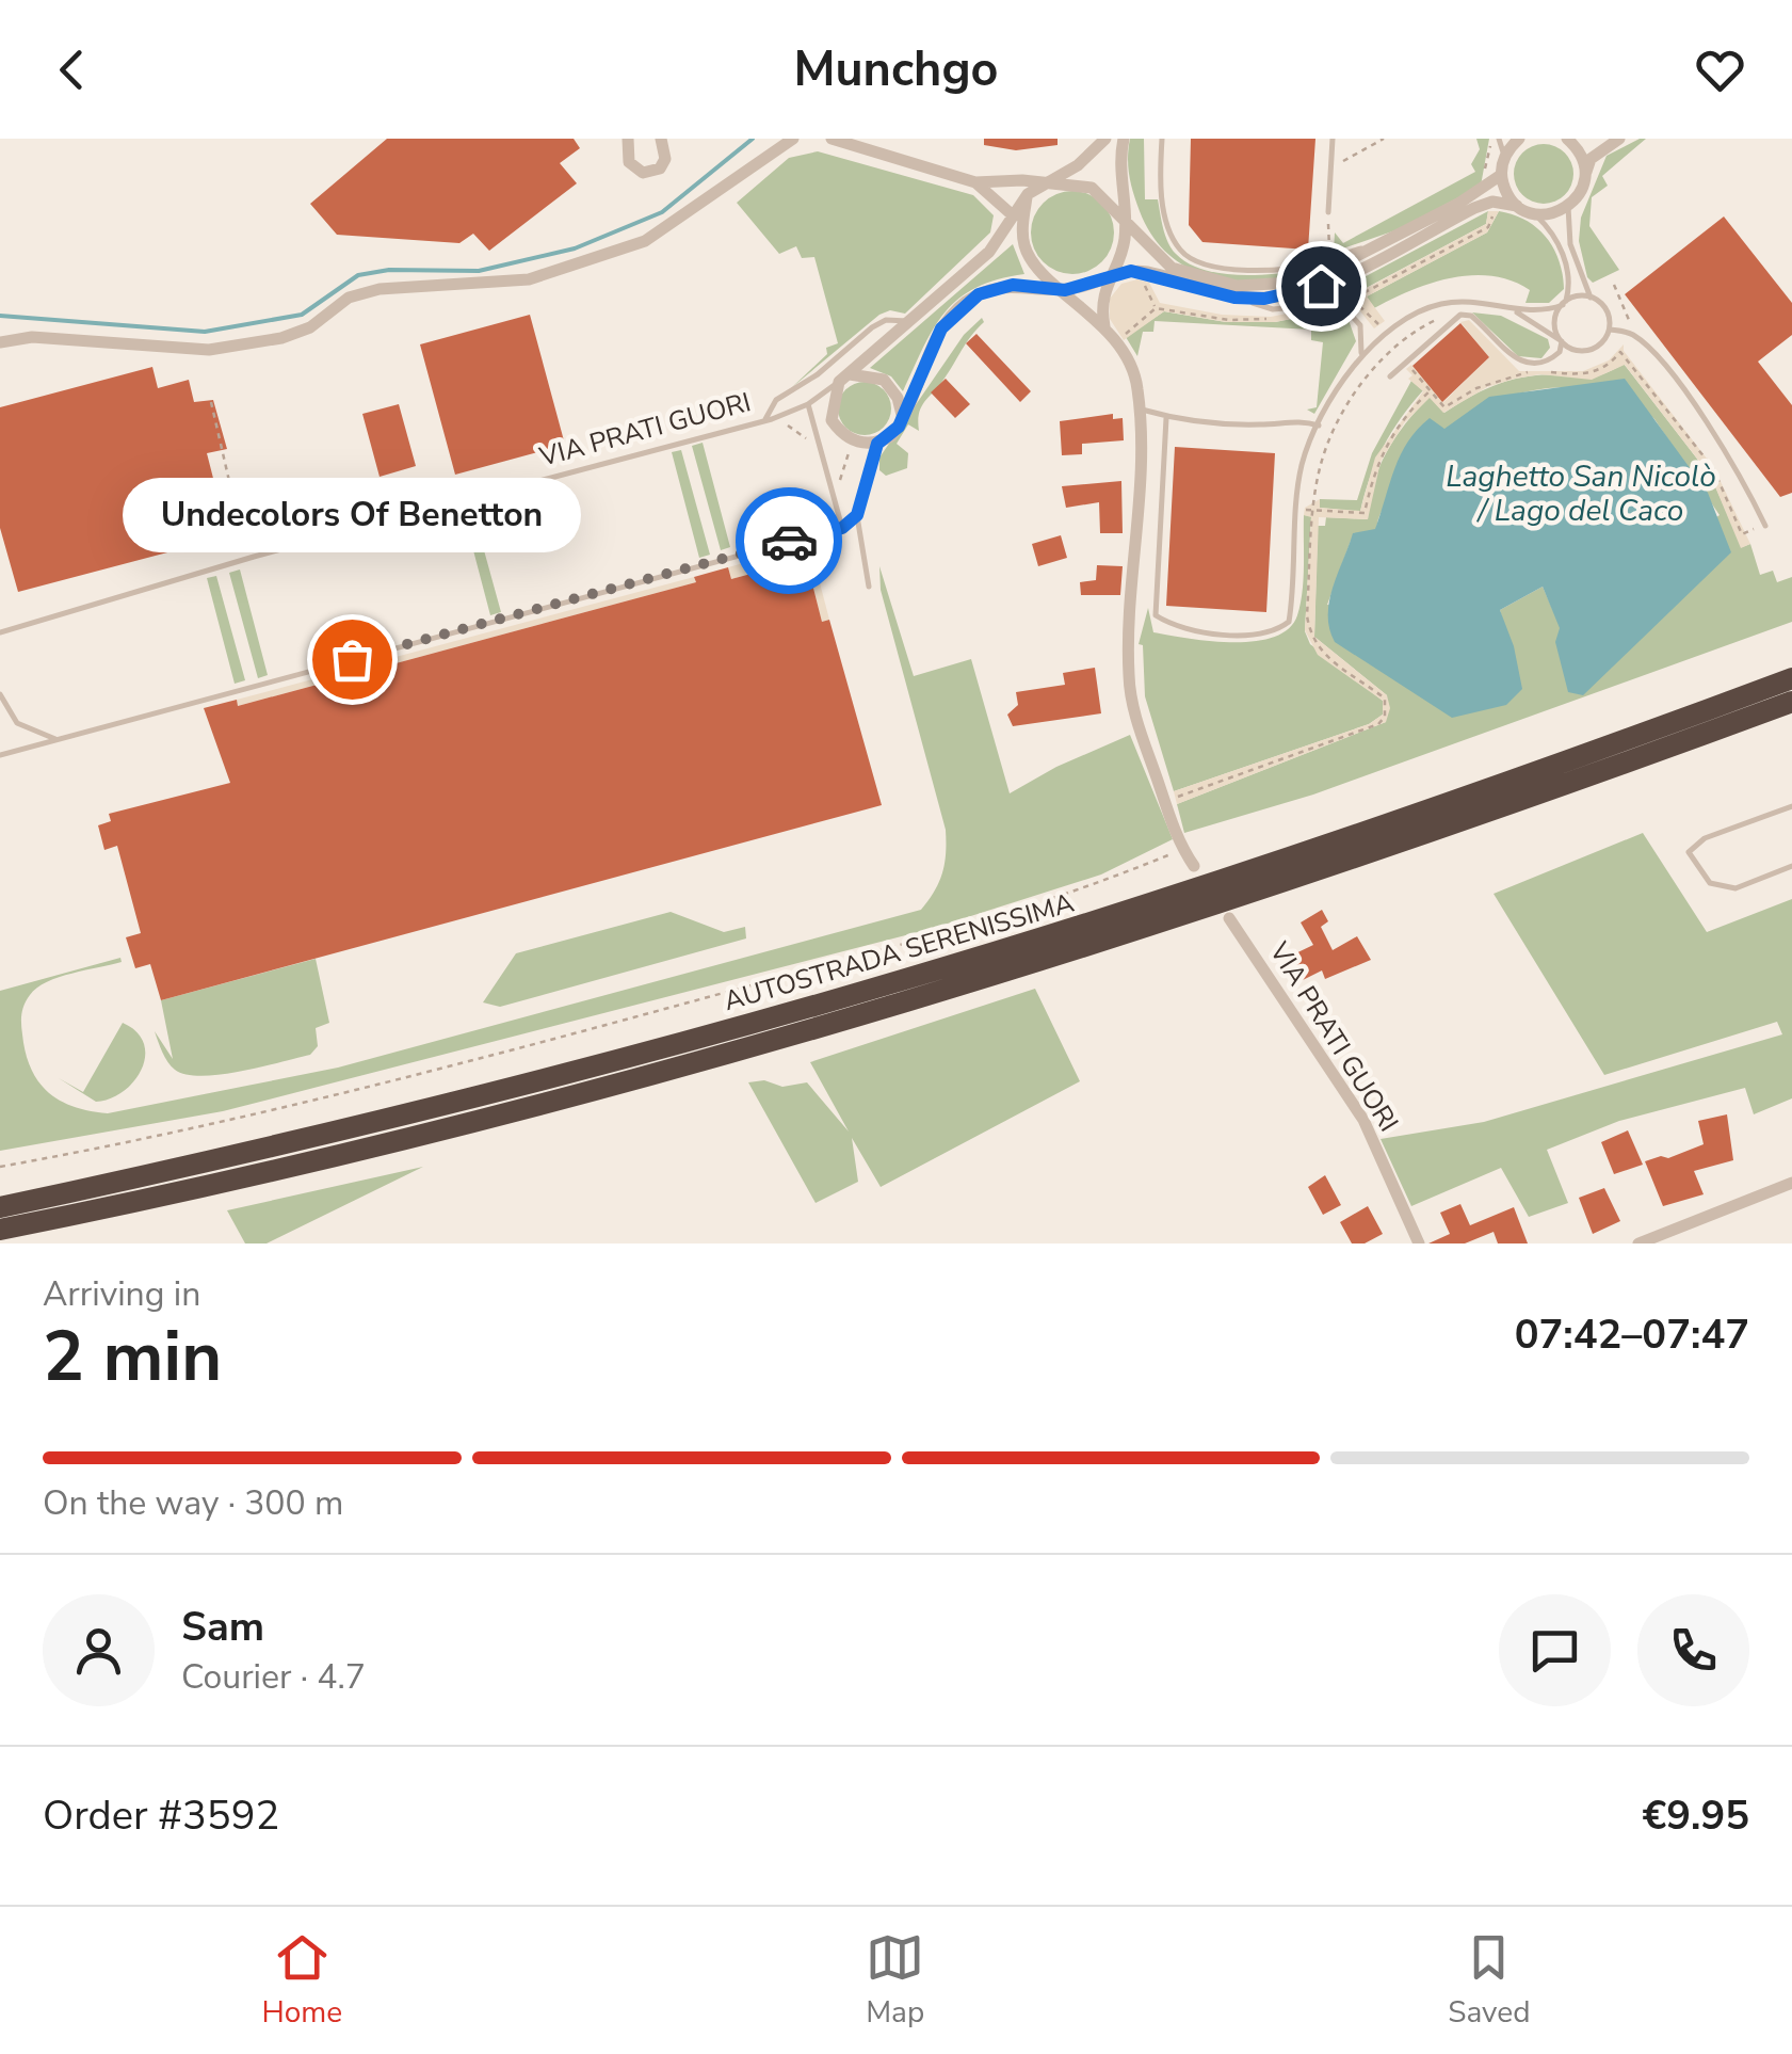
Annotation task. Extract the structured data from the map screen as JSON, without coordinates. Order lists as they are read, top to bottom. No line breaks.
{"streets":{"highway":["AUTOSTRADA SERENISSIMA"],"street":["VIA PRATI GUORI"]},"water":["Laghetto San Nicolò / Lago del Caco"],"places":["Undecolors Of Benetton"],"page":{"header":"Munchgo","bubble":"Undecolors Of Benetton","heading":["2 min","Arriving in","07:42–07:47"],"panel":["Sam","Courier · 4.7","Order #3592","€9.95"],"bar":"On the way · 300 m","tabs":["Home","Map","Saved"]}}
